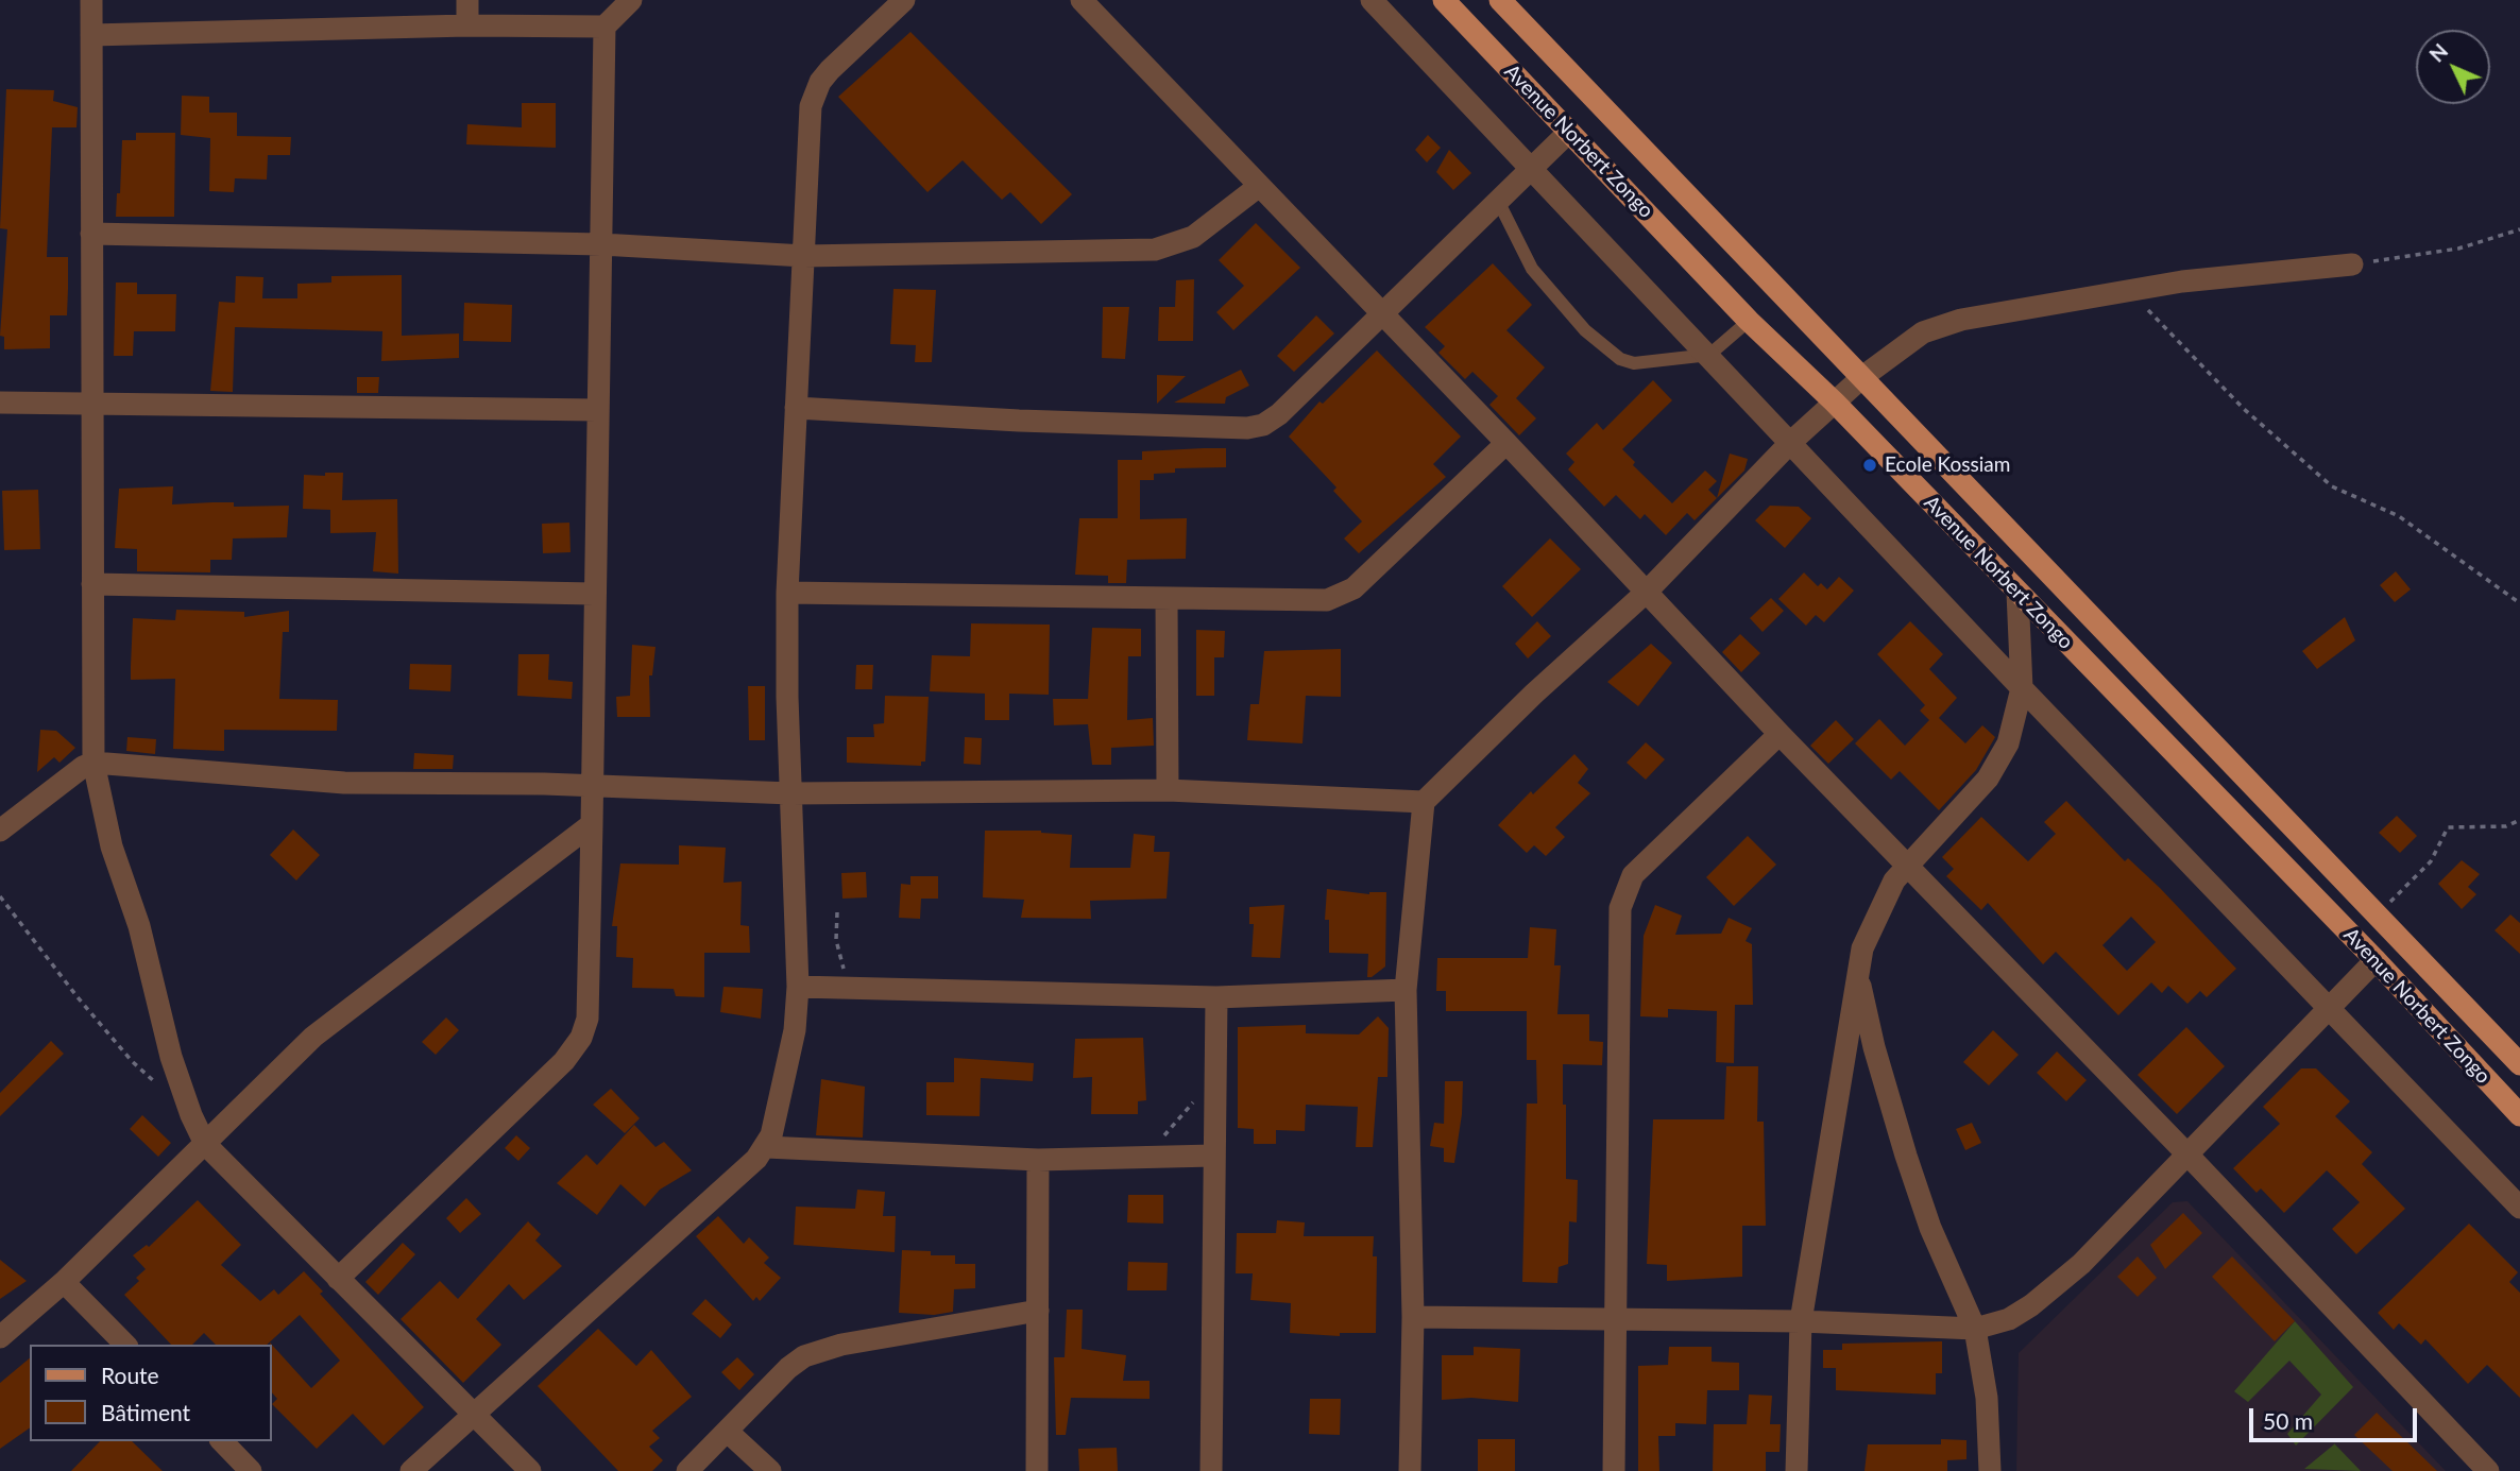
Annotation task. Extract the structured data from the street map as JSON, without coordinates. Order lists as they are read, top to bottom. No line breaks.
{"streets":{"main road":["Avenue Norbert Zongo"]},"places":["Ecole Kossiam"],"legend":["Route","Bâtiment"],"scale_bar":"50 m","north":"top left"}
